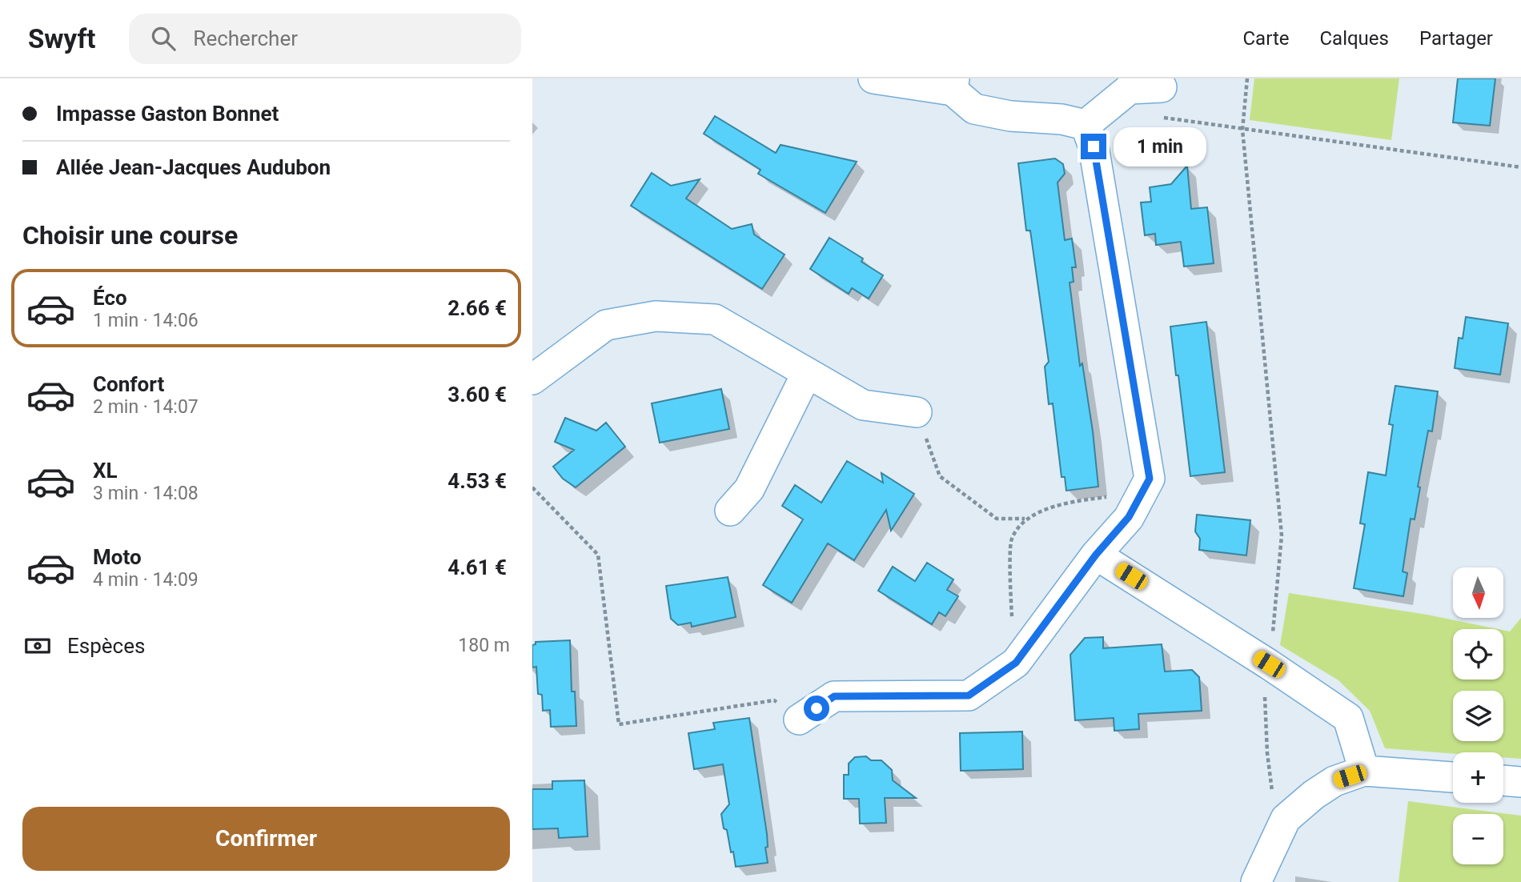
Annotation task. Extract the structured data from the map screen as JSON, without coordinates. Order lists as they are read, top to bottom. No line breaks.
{"north":"bottom","page":{"header":"Swyft","search":"Rechercher","nav":["Carte","Calques","Partager"],"banner":["Impasse Gaston Bonnet","Allée Jean-Jacques Audubon"],"bubble":"1 min","heading":"Choisir une course","list":[{"name":"Éco","note":"1 min · 14:06","value":"2.66 €"},{"name":"Confort","note":"2 min · 14:07","value":"3.60 €"},{"name":"XL","note":"3 min · 14:08","value":"4.53 €"},{"name":"Moto","note":"4 min · 14:09","value":"4.61 €"}],"map_buttons":["+","−"],"pay":["Espèces","180 m"],"buttons":"Confirmer"}}
